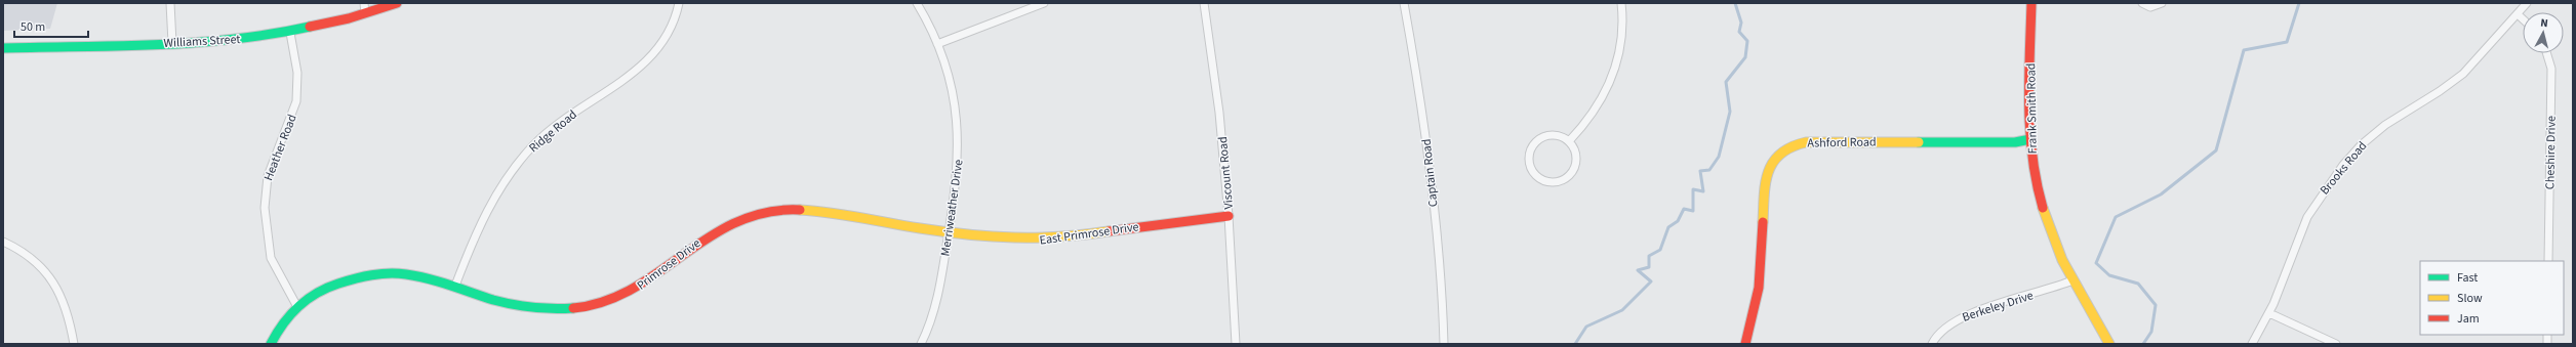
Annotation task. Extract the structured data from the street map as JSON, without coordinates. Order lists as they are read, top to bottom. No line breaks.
{"streets":{"street":["Williams Street","Frank Smith Road","Ridge Road","Ashford Road","Heather Road","Cheshire Drive","Brooks Road","Viscount Road","Captain Road","Merriweather Drive","East Primrose Drive","Primrose Drive","Berkeley Drive"]},"crossings":[["Williams Street","Heather Road"],["Frank Smith Road","Ashford Road"],["Frank Smith Road","Berkeley Drive"],["Ridge Road","Primrose Drive"],["Heather Road","Primrose Drive"],["Viscount Road","East Primrose Drive"],["Merriweather Drive","East Primrose Drive"],["Merriweather Drive","Primrose Drive"],["East Primrose Drive","Primrose Drive"]],"legend":["Fast","Slow","Jam"],"scale_bar":"50 m","north":"top"}
